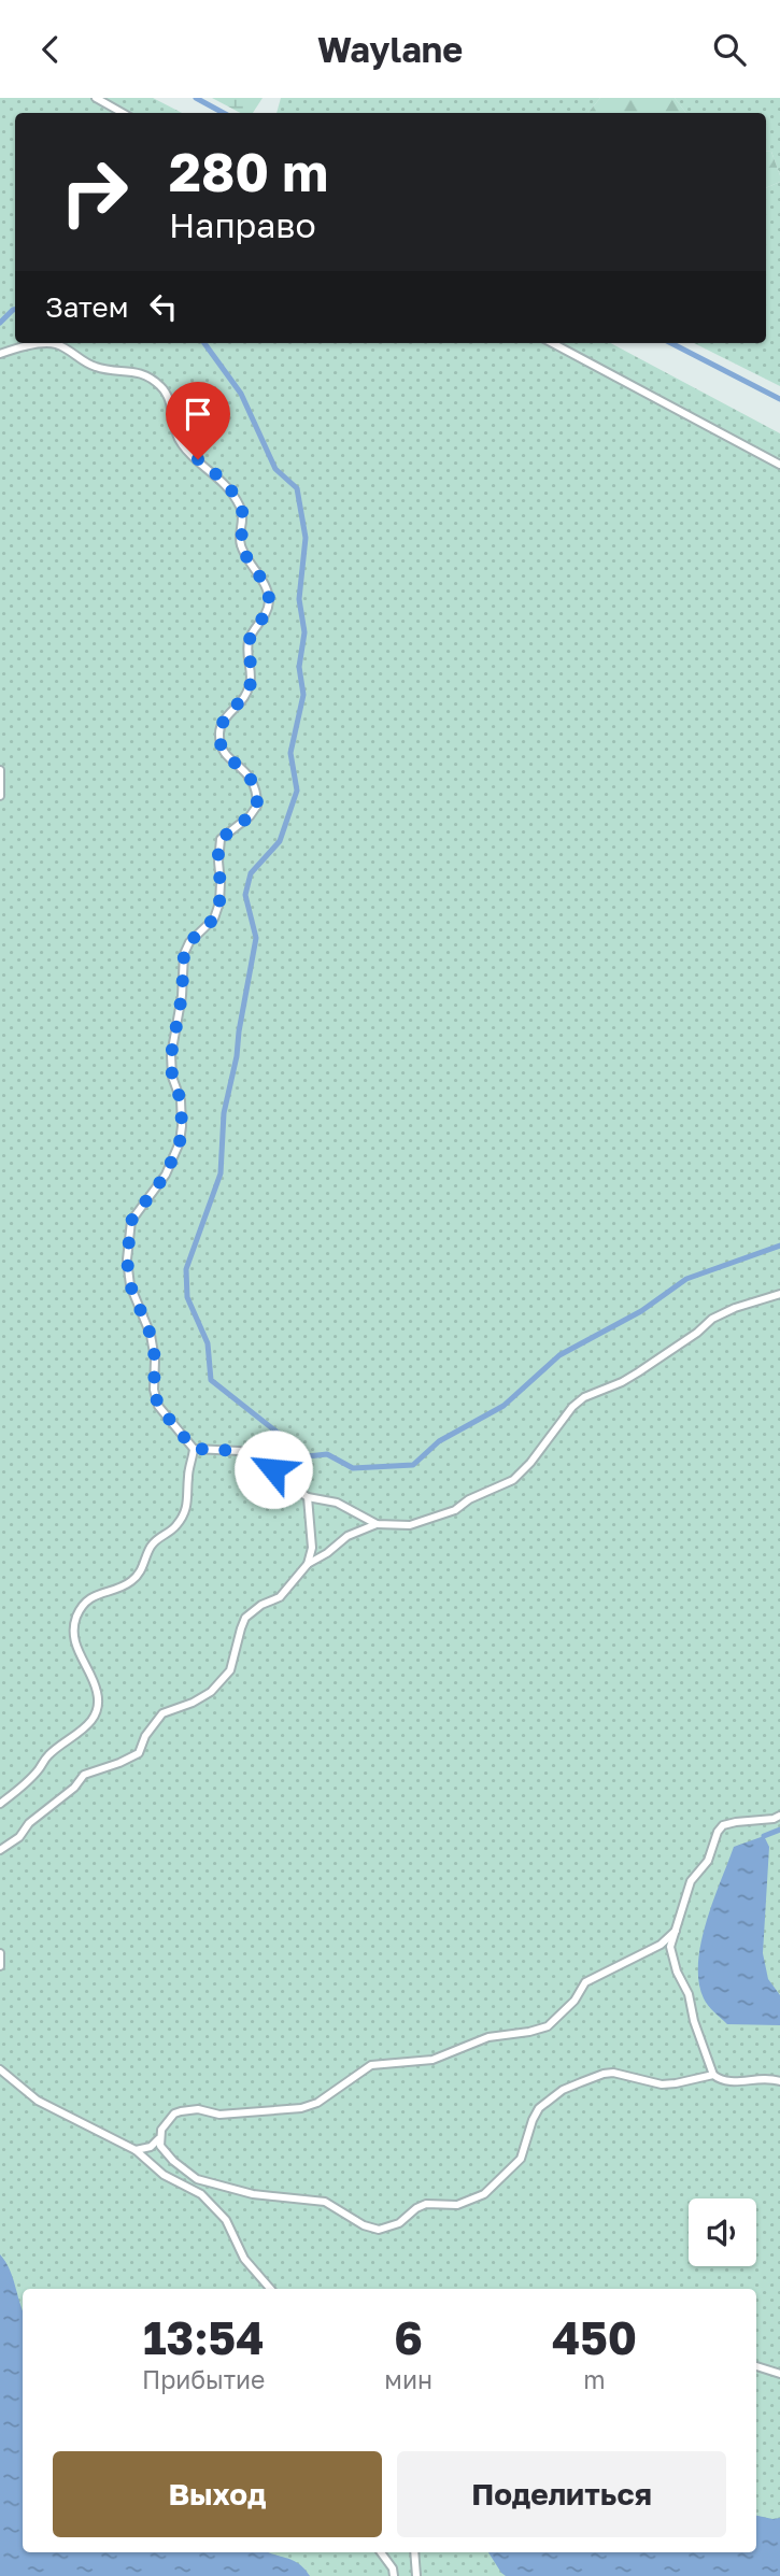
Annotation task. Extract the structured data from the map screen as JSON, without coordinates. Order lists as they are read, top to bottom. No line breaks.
{"page":{"header":"Waylane","turn":["280 m","Направо"],"then":"Затем","eta":["13:54","Прибытие","6","мин","450","m"],"buttons":["Выход","Поделиться"]}}
